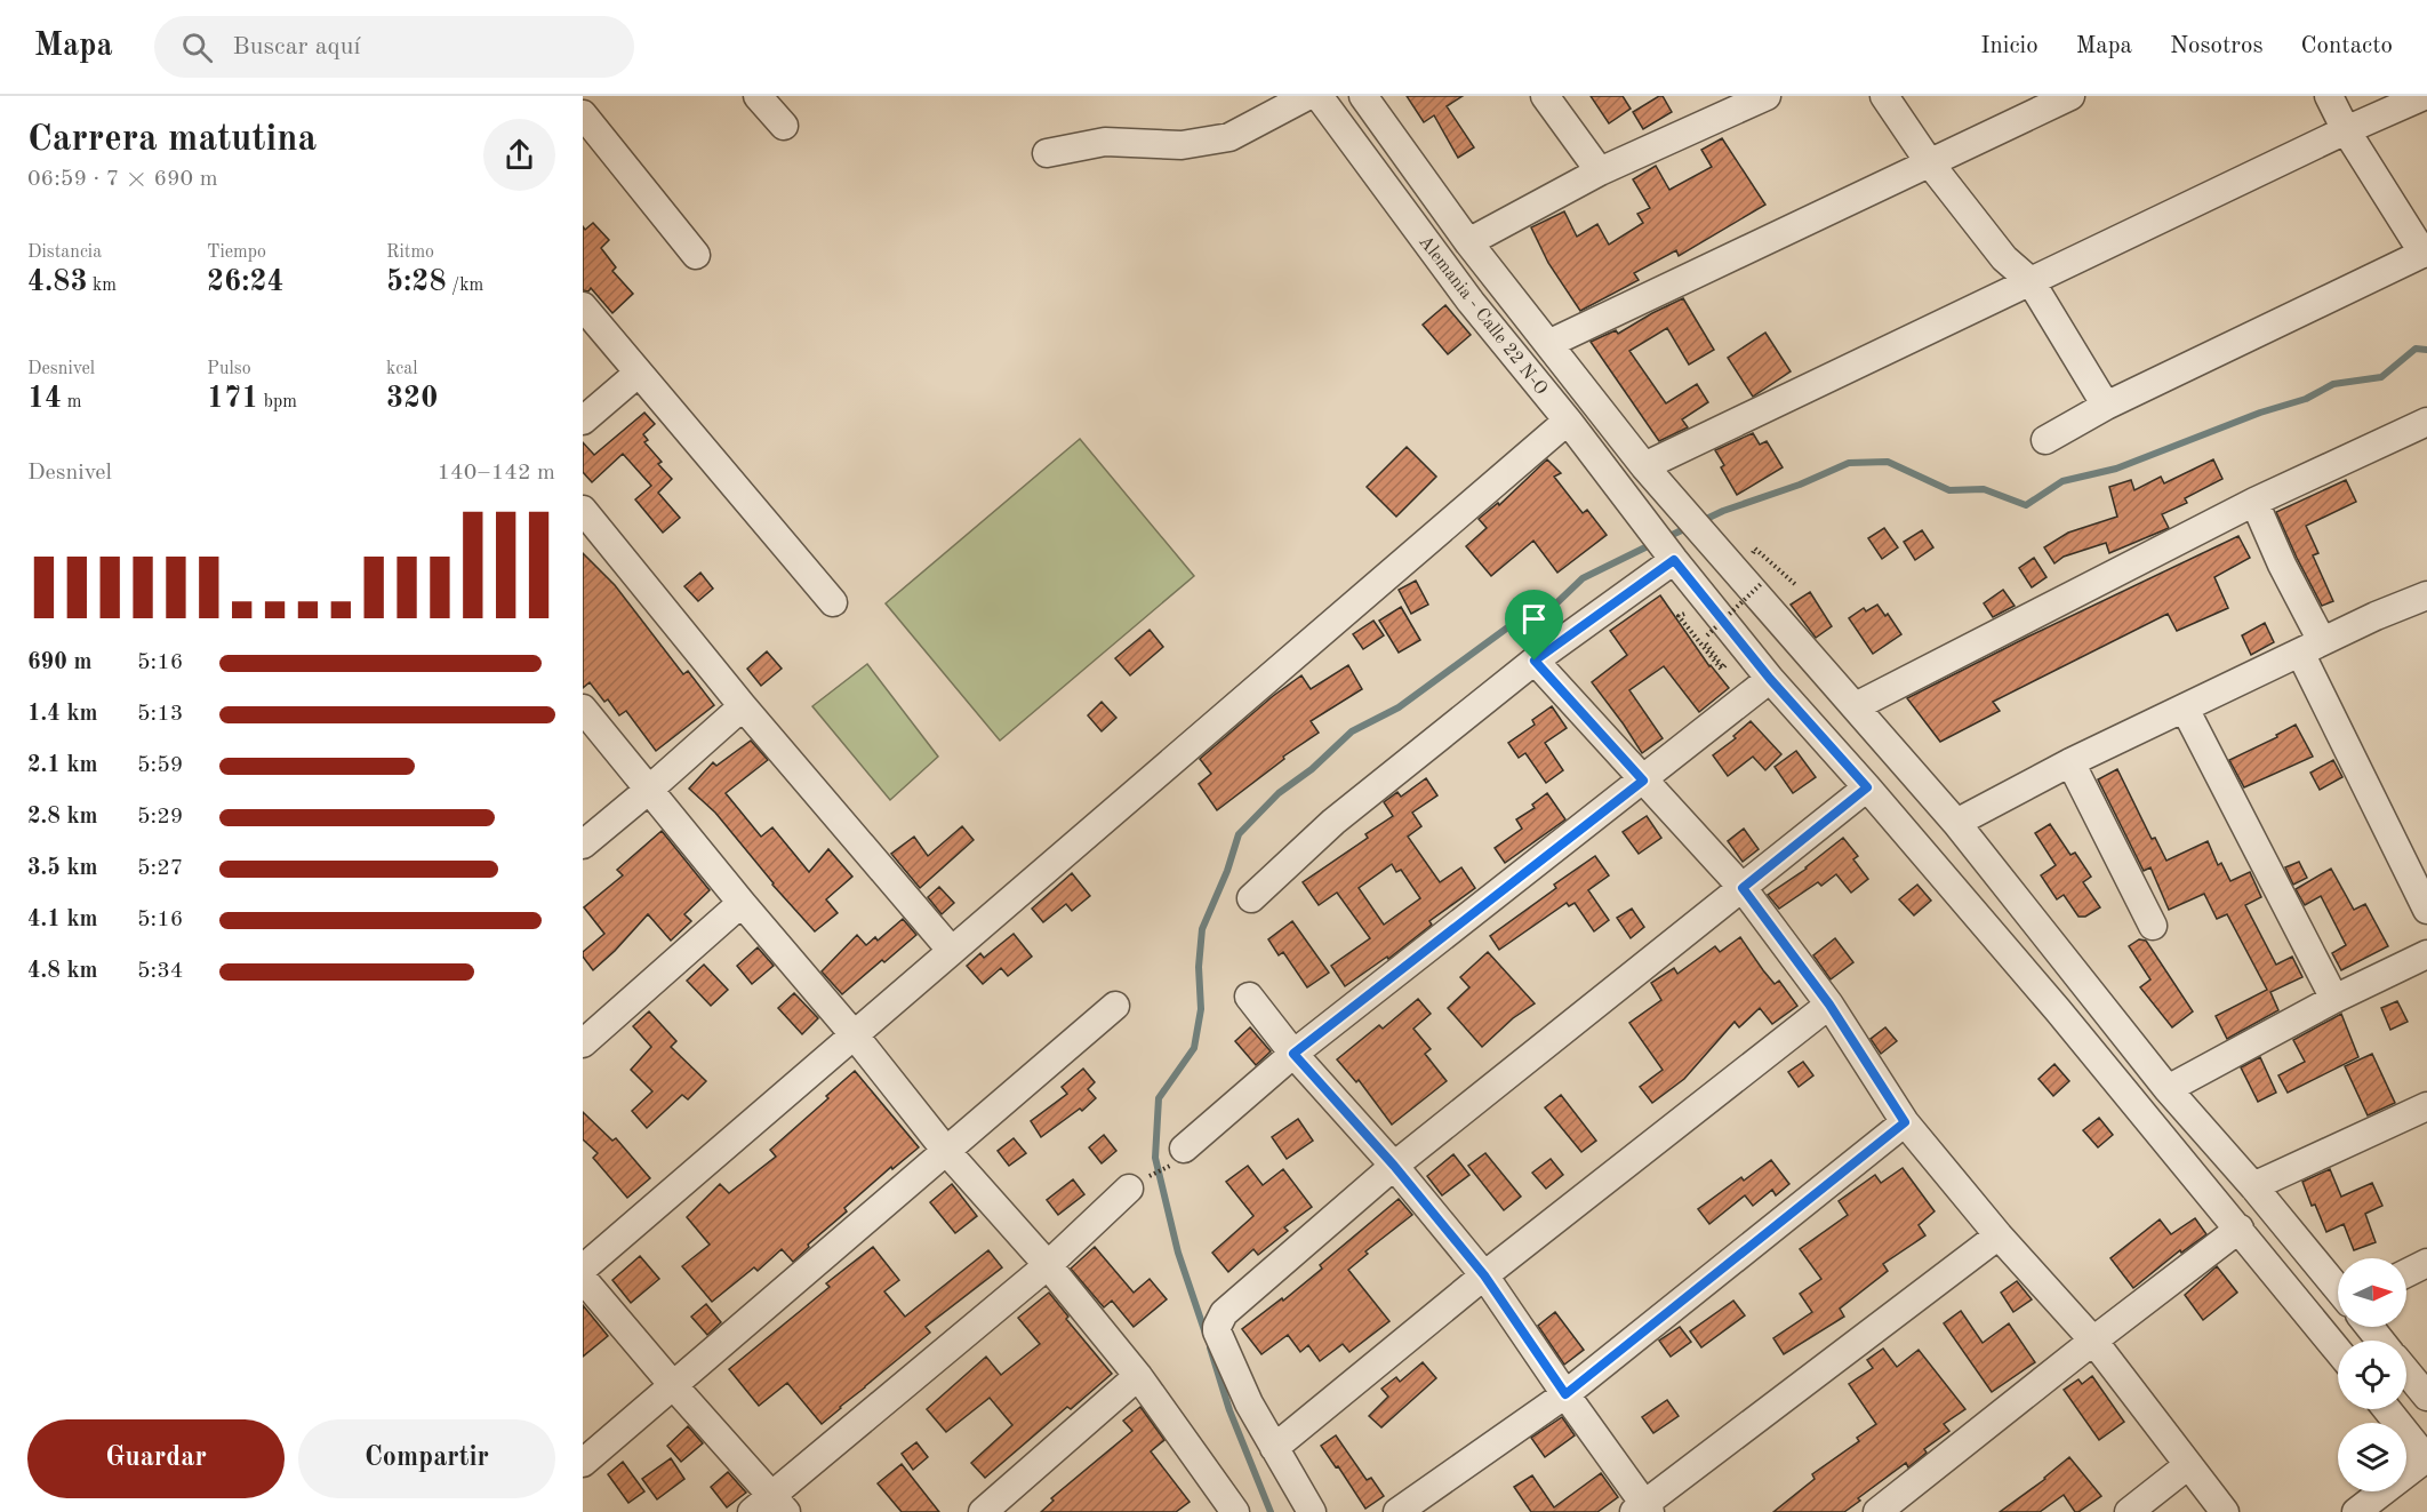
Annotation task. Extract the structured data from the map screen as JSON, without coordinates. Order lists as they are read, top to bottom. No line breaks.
{"streets":{"street":["Alemania - Calle 22 N-O"]},"north":"right","page":{"header":"Mapa","search":"Buscar aquí","nav":["Inicio","Mapa","Nosotros","Contacto"],"heading":["Carrera matutina","06:59 · 7 × 690 m"],"stats":[["Distancia","4.83 km"],["Tiempo","26:24"],["Ritmo","5:28 /km"],["Desnivel","14 m"],["Pulso","171 bpm"],["kcal","320"]],"chart":["Desnivel","140–142 m"],"list":[{"name":"690 m","note":"5:16"},{"name":"1.4 km","note":"5:13"},{"name":"2.1 km","note":"5:59"},{"name":"2.8 km","note":"5:29"},{"name":"3.5 km","note":"5:27"},{"name":"4.1 km","note":"5:16"},{"name":"4.8 km","note":"5:34"}],"buttons":["Guardar","Compartir"]}}
